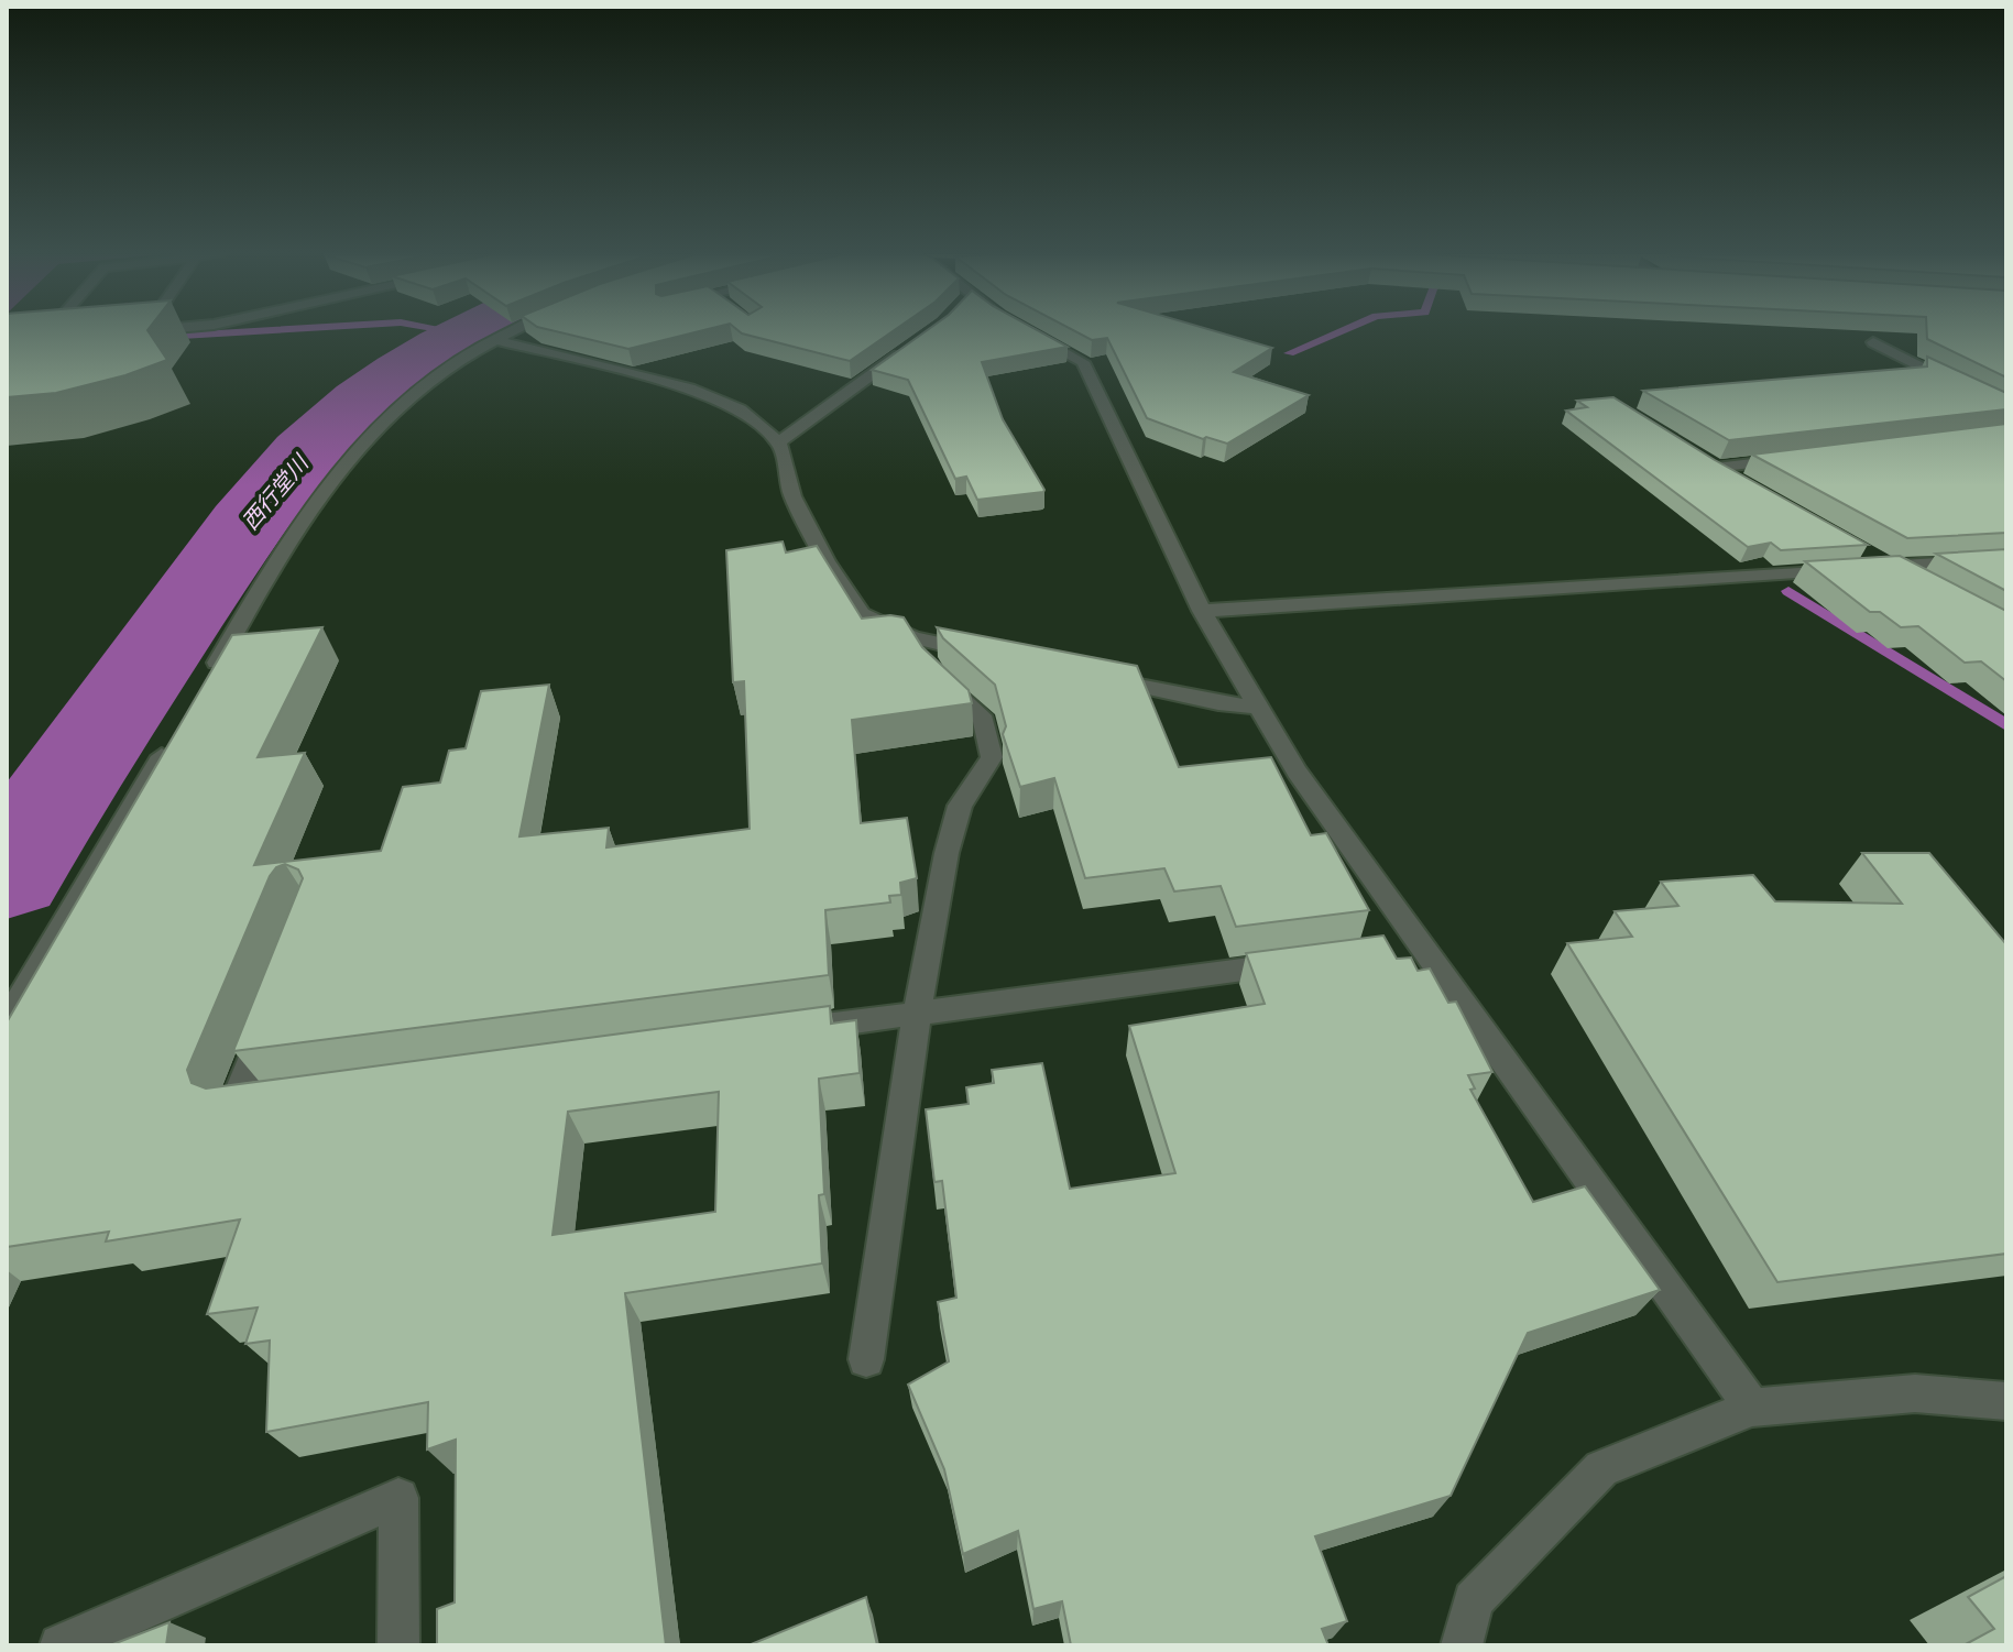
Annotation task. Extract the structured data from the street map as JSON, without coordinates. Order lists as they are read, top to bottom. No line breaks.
{"water":["西行堂川"]}
